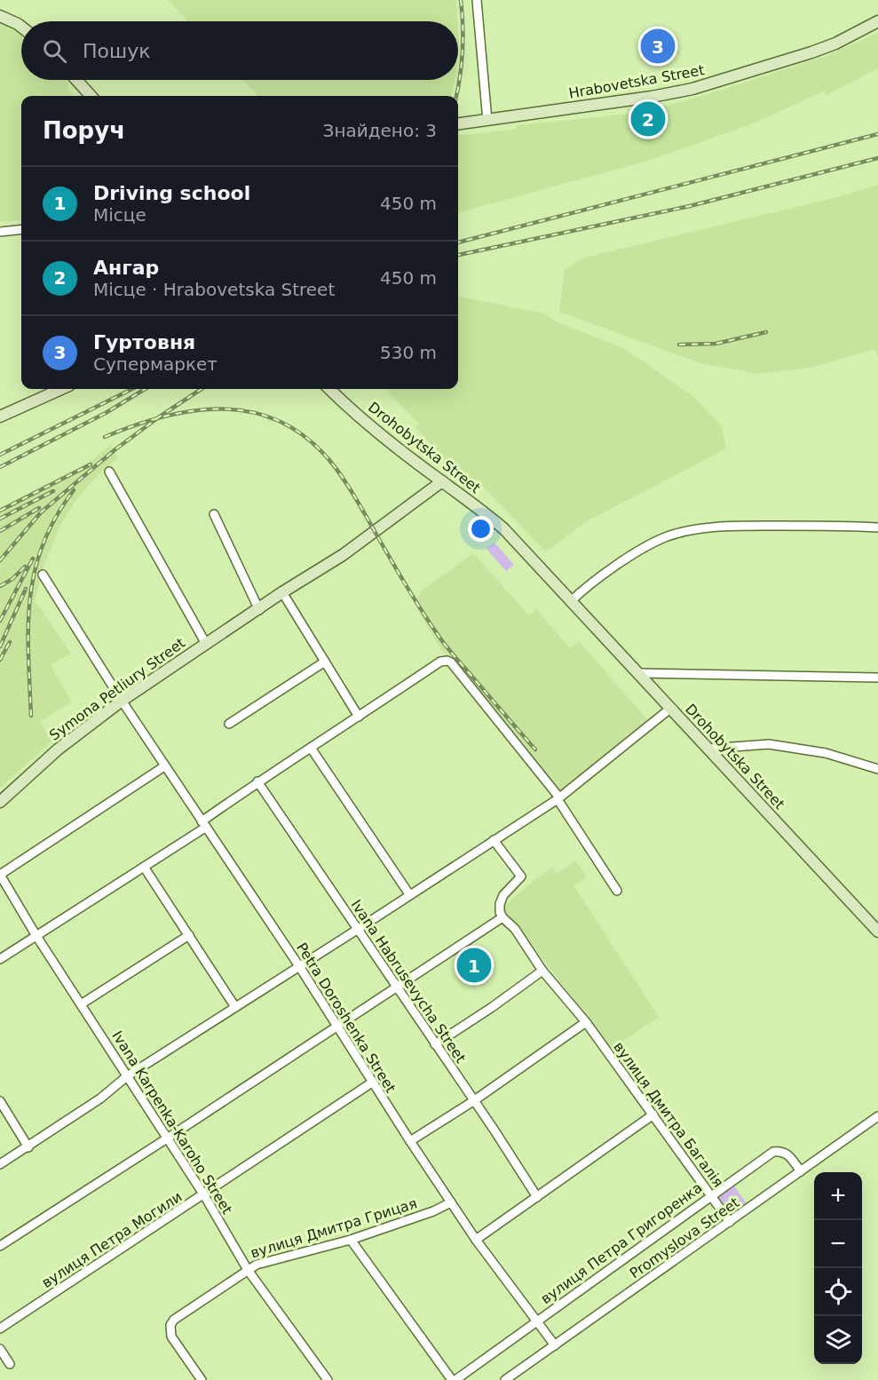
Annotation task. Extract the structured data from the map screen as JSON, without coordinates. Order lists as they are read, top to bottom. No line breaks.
{"streets":{"main road":["Hrabovetska Street","Drohobytska Street","Symona Petliury Street"],"street":["Ivana Habrusevycha Street","Petra Doroshenka Street","вулиця Дмитра Багалія","Ivana Karpenka-Karoho Street","вулиця Дмитра Грицая","Promyslova Street","вулиця Петра Могили","вулиця Петра Григоренка"]},"crossings":[["Drohobytska Street","Symona Petliury Street"],["Symona Petliury Street","Petra Doroshenka Street"],["Petra Doroshenka Street","вулиця Дмитра Грицая"],["Petra Doroshenka Street","Promyslova Street"],["Petra Doroshenka Street","вулиця Петра Могили"],["Petra Doroshenka Street","вулиця Петра Григоренка"],["вулиця Дмитра Багалія","Promyslova Street"],["вулиця Дмитра Багалія","вулиця Петра Григоренка"],["Ivana Karpenka-Karoho Street","вулиця Дмитра Грицая"],["Ivana Karpenka-Karoho Street","вулиця Петра Могили"],["Promyslova Street","вулиця Петра Григоренка"]],"page":{"search":"Пошук","pins":["3","2","1"],"heading":["Поруч","Знайдено: 3"],"list":[{"mark":"1","name":"Driving school","note":"Місце","value":"450 m"},{"mark":"2","name":"Ангар","note":"Місце · Hrabovetska Street","value":"450 m"},{"mark":"3","name":"Гуртовня","note":"Супермаркет","value":"530 m"}],"map_buttons":["+","−"]}}
